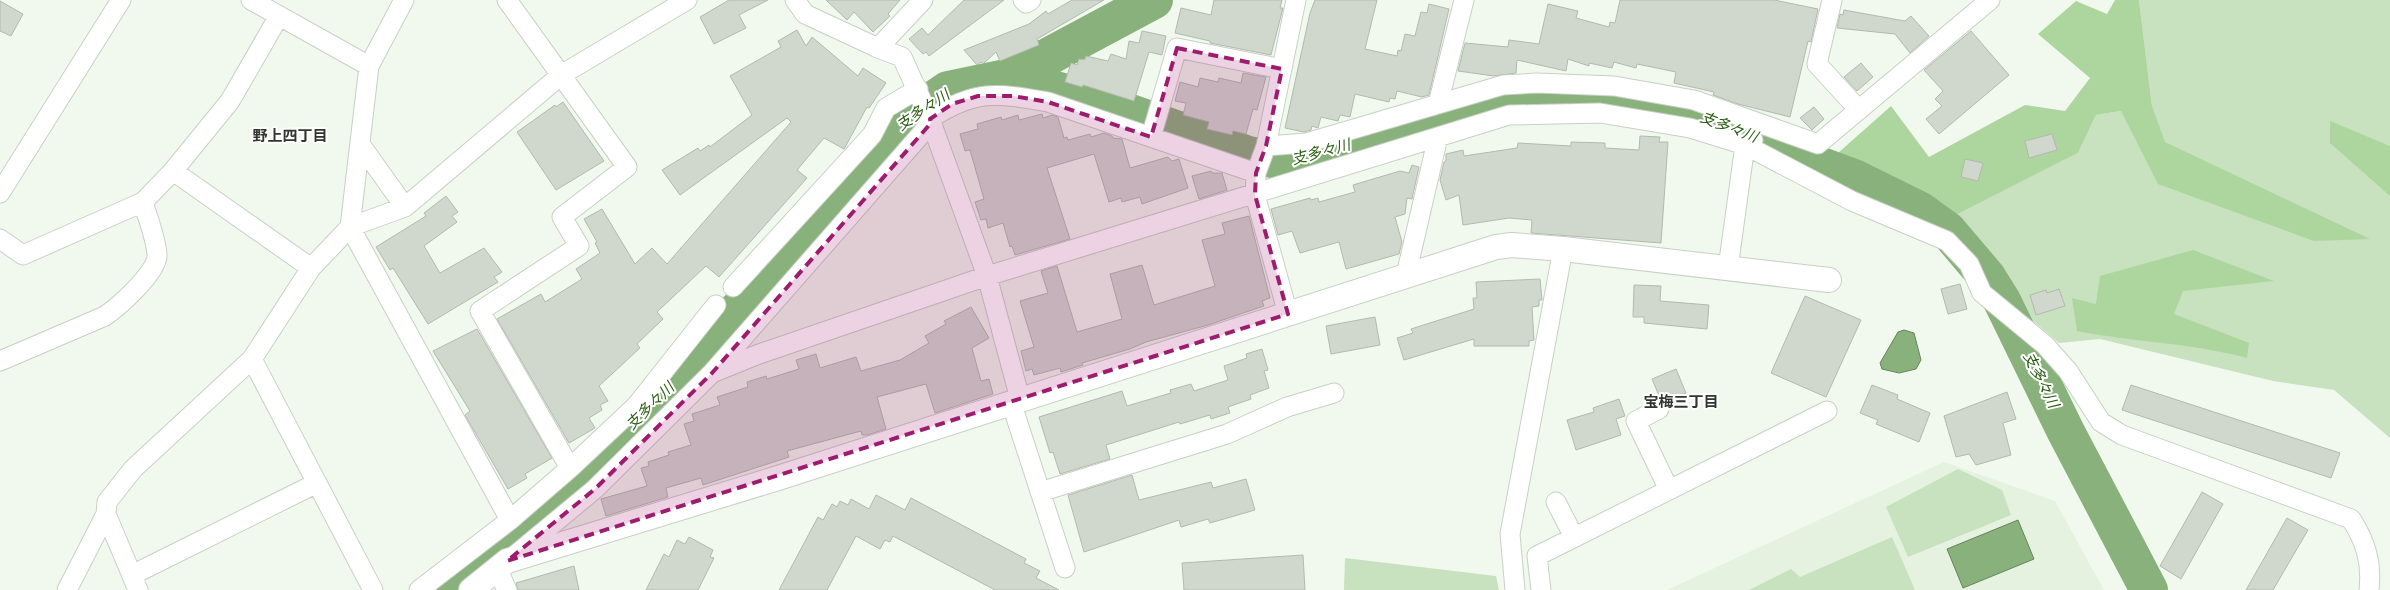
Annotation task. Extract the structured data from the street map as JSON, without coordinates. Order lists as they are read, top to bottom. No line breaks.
{"districts":["野上四丁目","宝梅三丁目"],"water":["支多々川"]}
